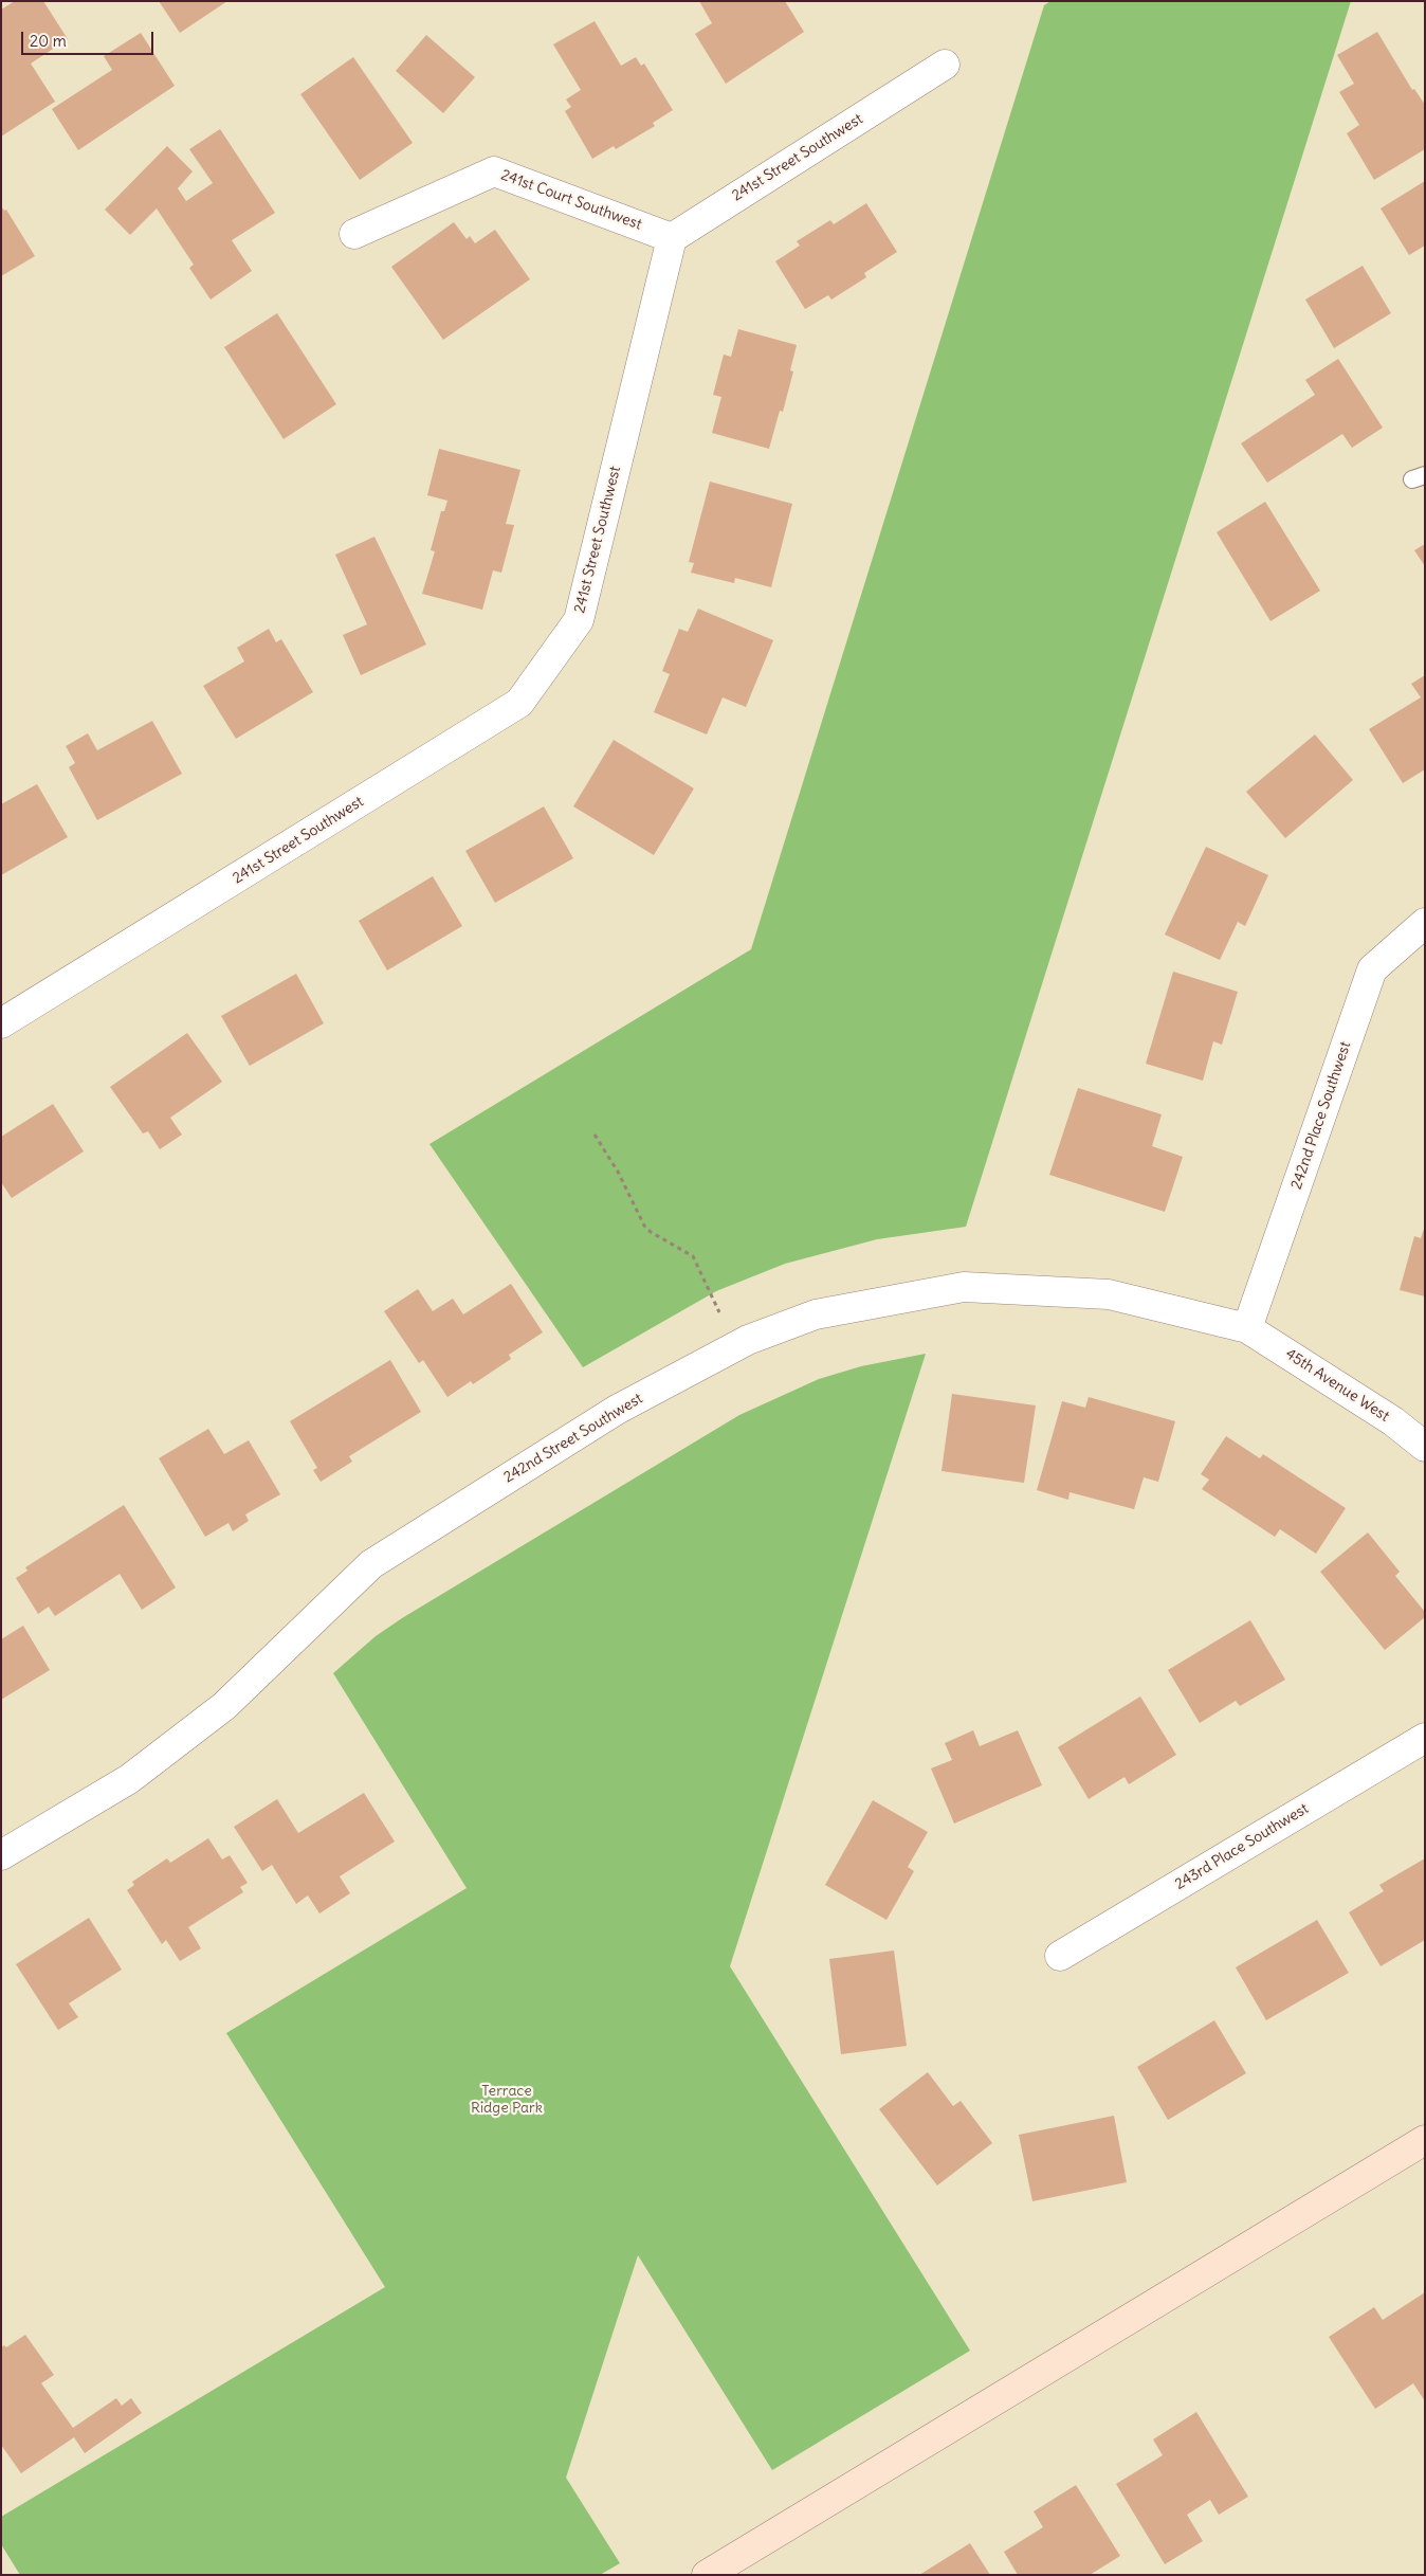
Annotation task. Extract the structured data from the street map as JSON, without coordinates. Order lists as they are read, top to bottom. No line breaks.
{"streets":{"street":["241st Street Southwest","241st Court Southwest","242nd Place Southwest","45th Avenue West","242nd Street Southwest","243rd Place Southwest"]},"crossings":[["241st Street Southwest","241st Court Southwest"],["242nd Place Southwest","45th Avenue West"],["242nd Place Southwest","242nd Street Southwest"],["45th Avenue West","242nd Street Southwest"]],"parks":["Terrace Ridge Park"],"scale_bar":"20 m"}
